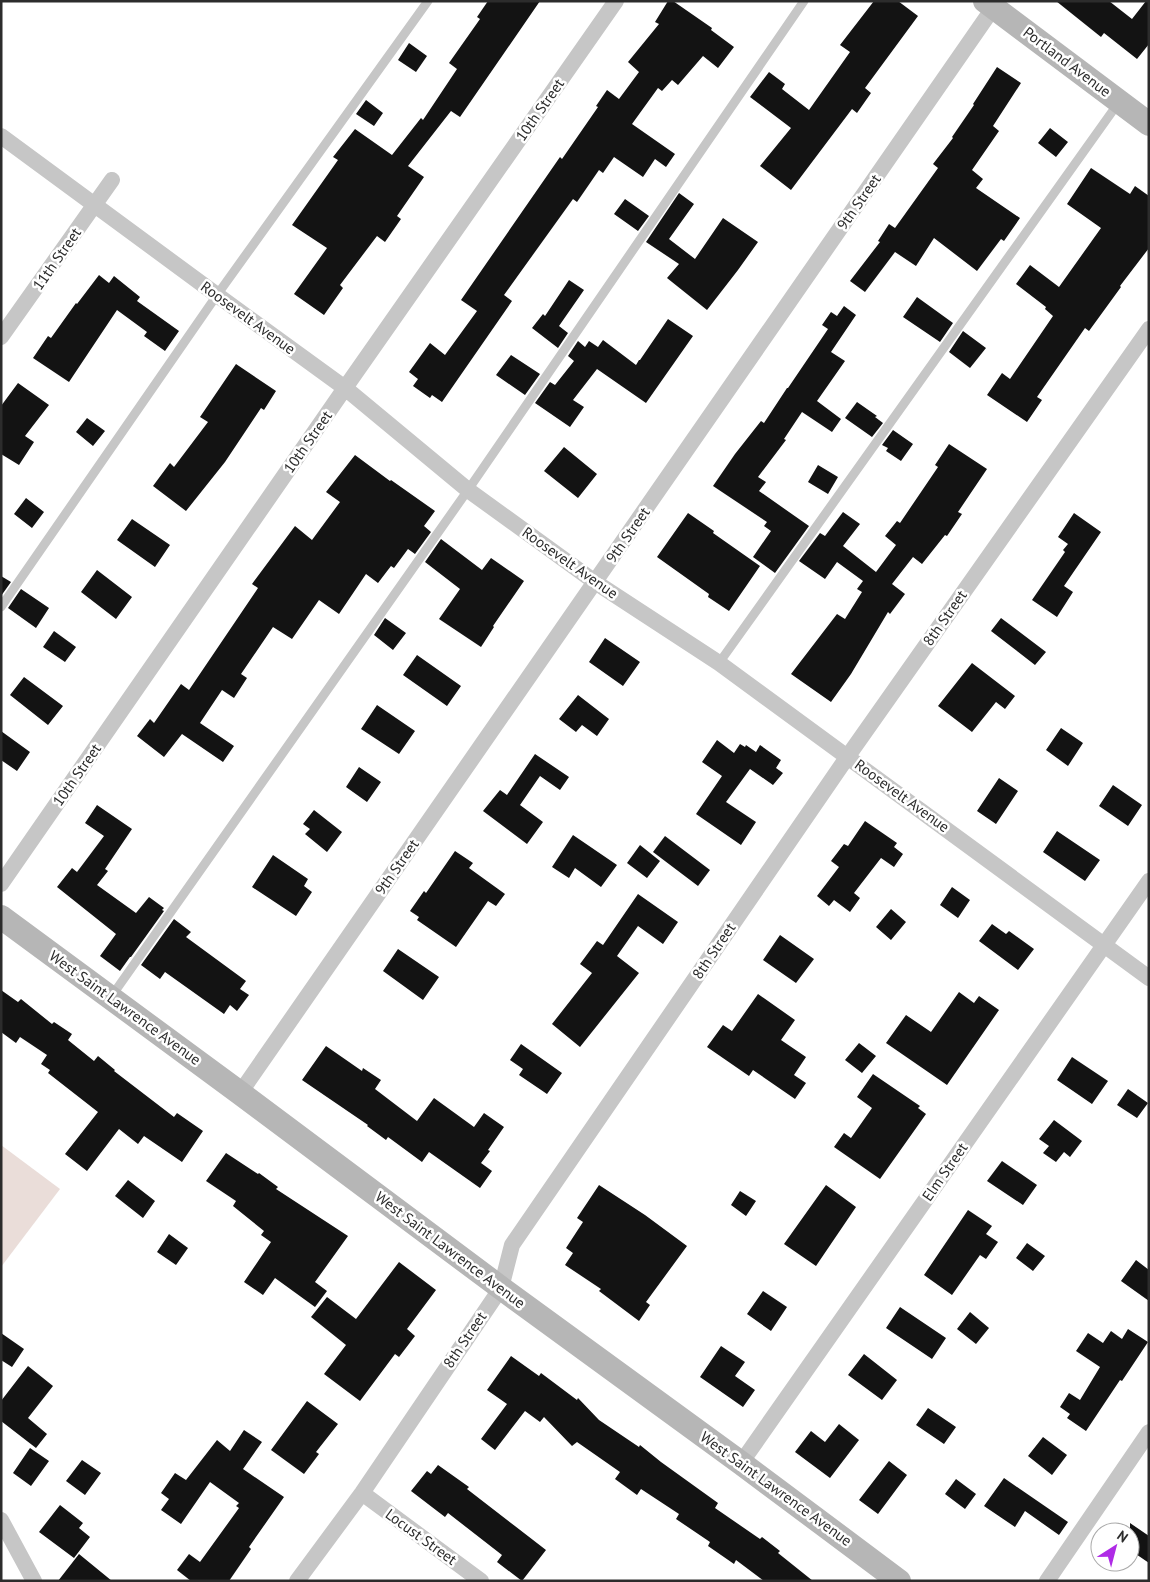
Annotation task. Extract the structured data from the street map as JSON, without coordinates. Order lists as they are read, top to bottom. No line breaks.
{"streets":{"street":["Portland Avenue","10th Street","9th Street","11th Street","Roosevelt Avenue","8th Street","West Saint Lawrence Avenue","Elm Street","Locust Street"]},"crossings":[["Portland Avenue","9th Street"],["10th Street","Roosevelt Avenue"],["9th Street","Roosevelt Avenue"],["9th Street","West Saint Lawrence Avenue"],["11th Street","Roosevelt Avenue"],["Roosevelt Avenue","8th Street"],["Roosevelt Avenue","Elm Street"],["8th Street","West Saint Lawrence Avenue"],["8th Street","Locust Street"],["West Saint Lawrence Avenue","Elm Street"]],"north":"top right"}
